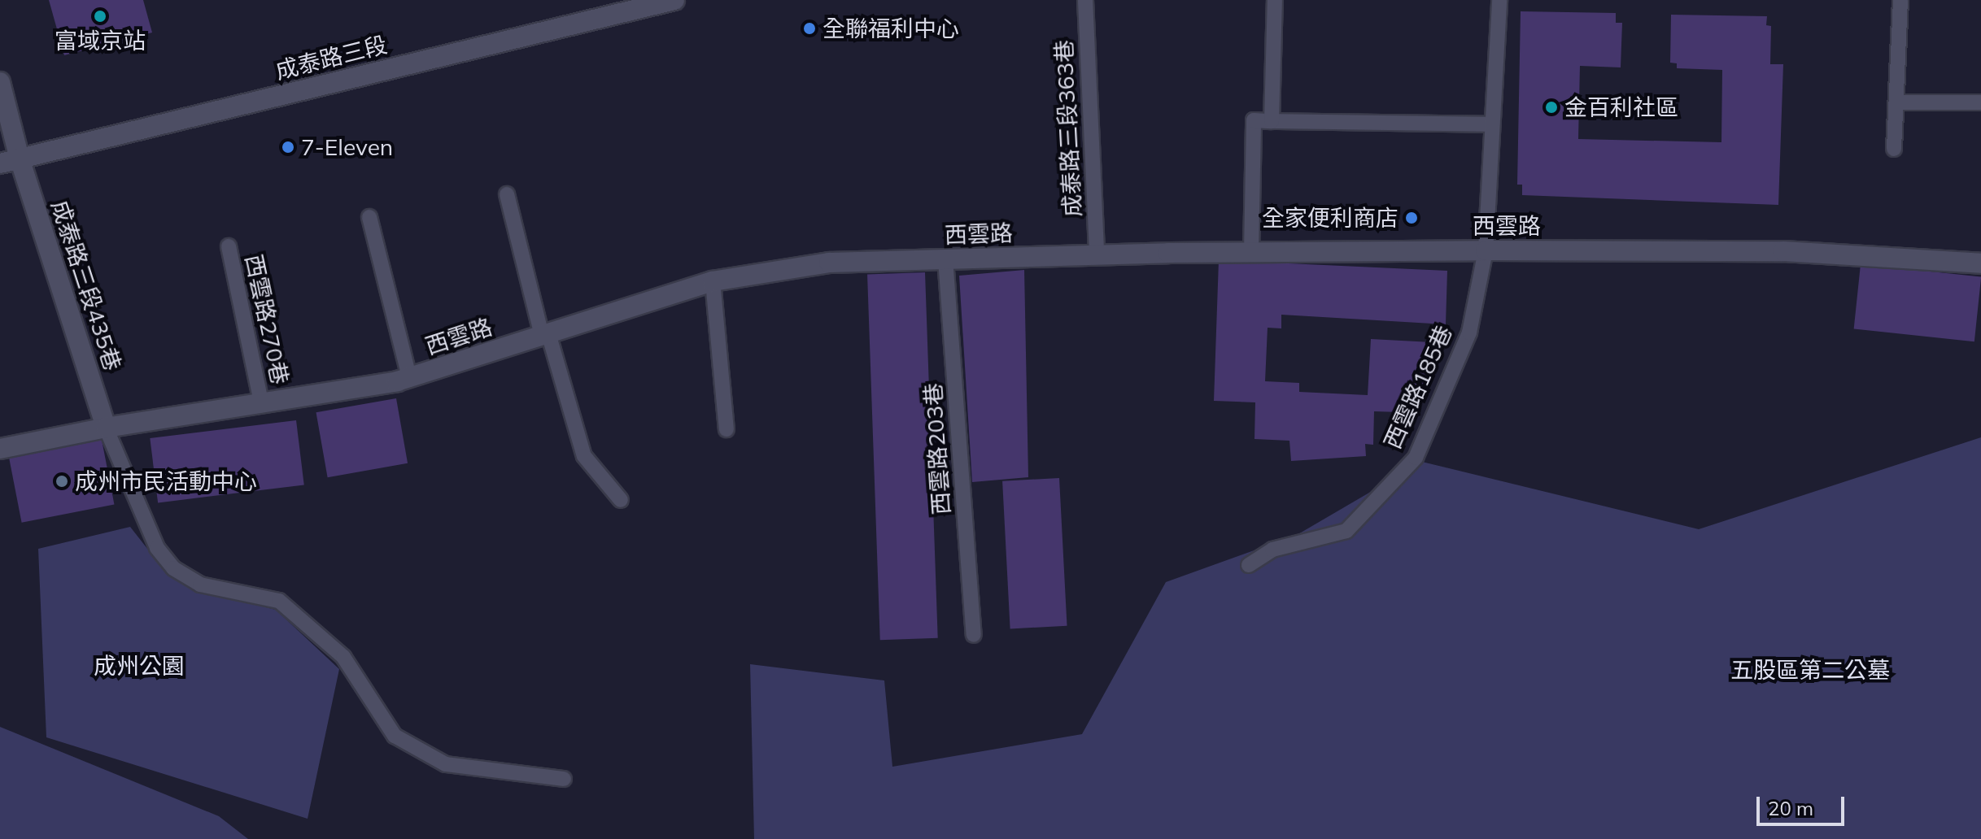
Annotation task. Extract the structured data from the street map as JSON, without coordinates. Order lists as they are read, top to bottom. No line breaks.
{"streets":{"street":["成泰路三段","西雲路","成泰路三段435巷"],"lane":["成泰路三段363巷","西雲路270巷","西雲路185巷","西雲路203巷"]},"crossings":[["成泰路三段","成泰路三段435巷"],["成泰路三段363巷","西雲路"],["西雲路","成泰路三段435巷"],["西雲路","西雲路270巷"],["西雲路","西雲路185巷"],["西雲路","西雲路203巷"]],"parks":["成州公園","五股區第二公墓"],"places":["富域京站","全聯福利中心","金百利社區","7-Eleven","全家便利商店","成州市民活動中心"],"scale_bar":"20 m"}
